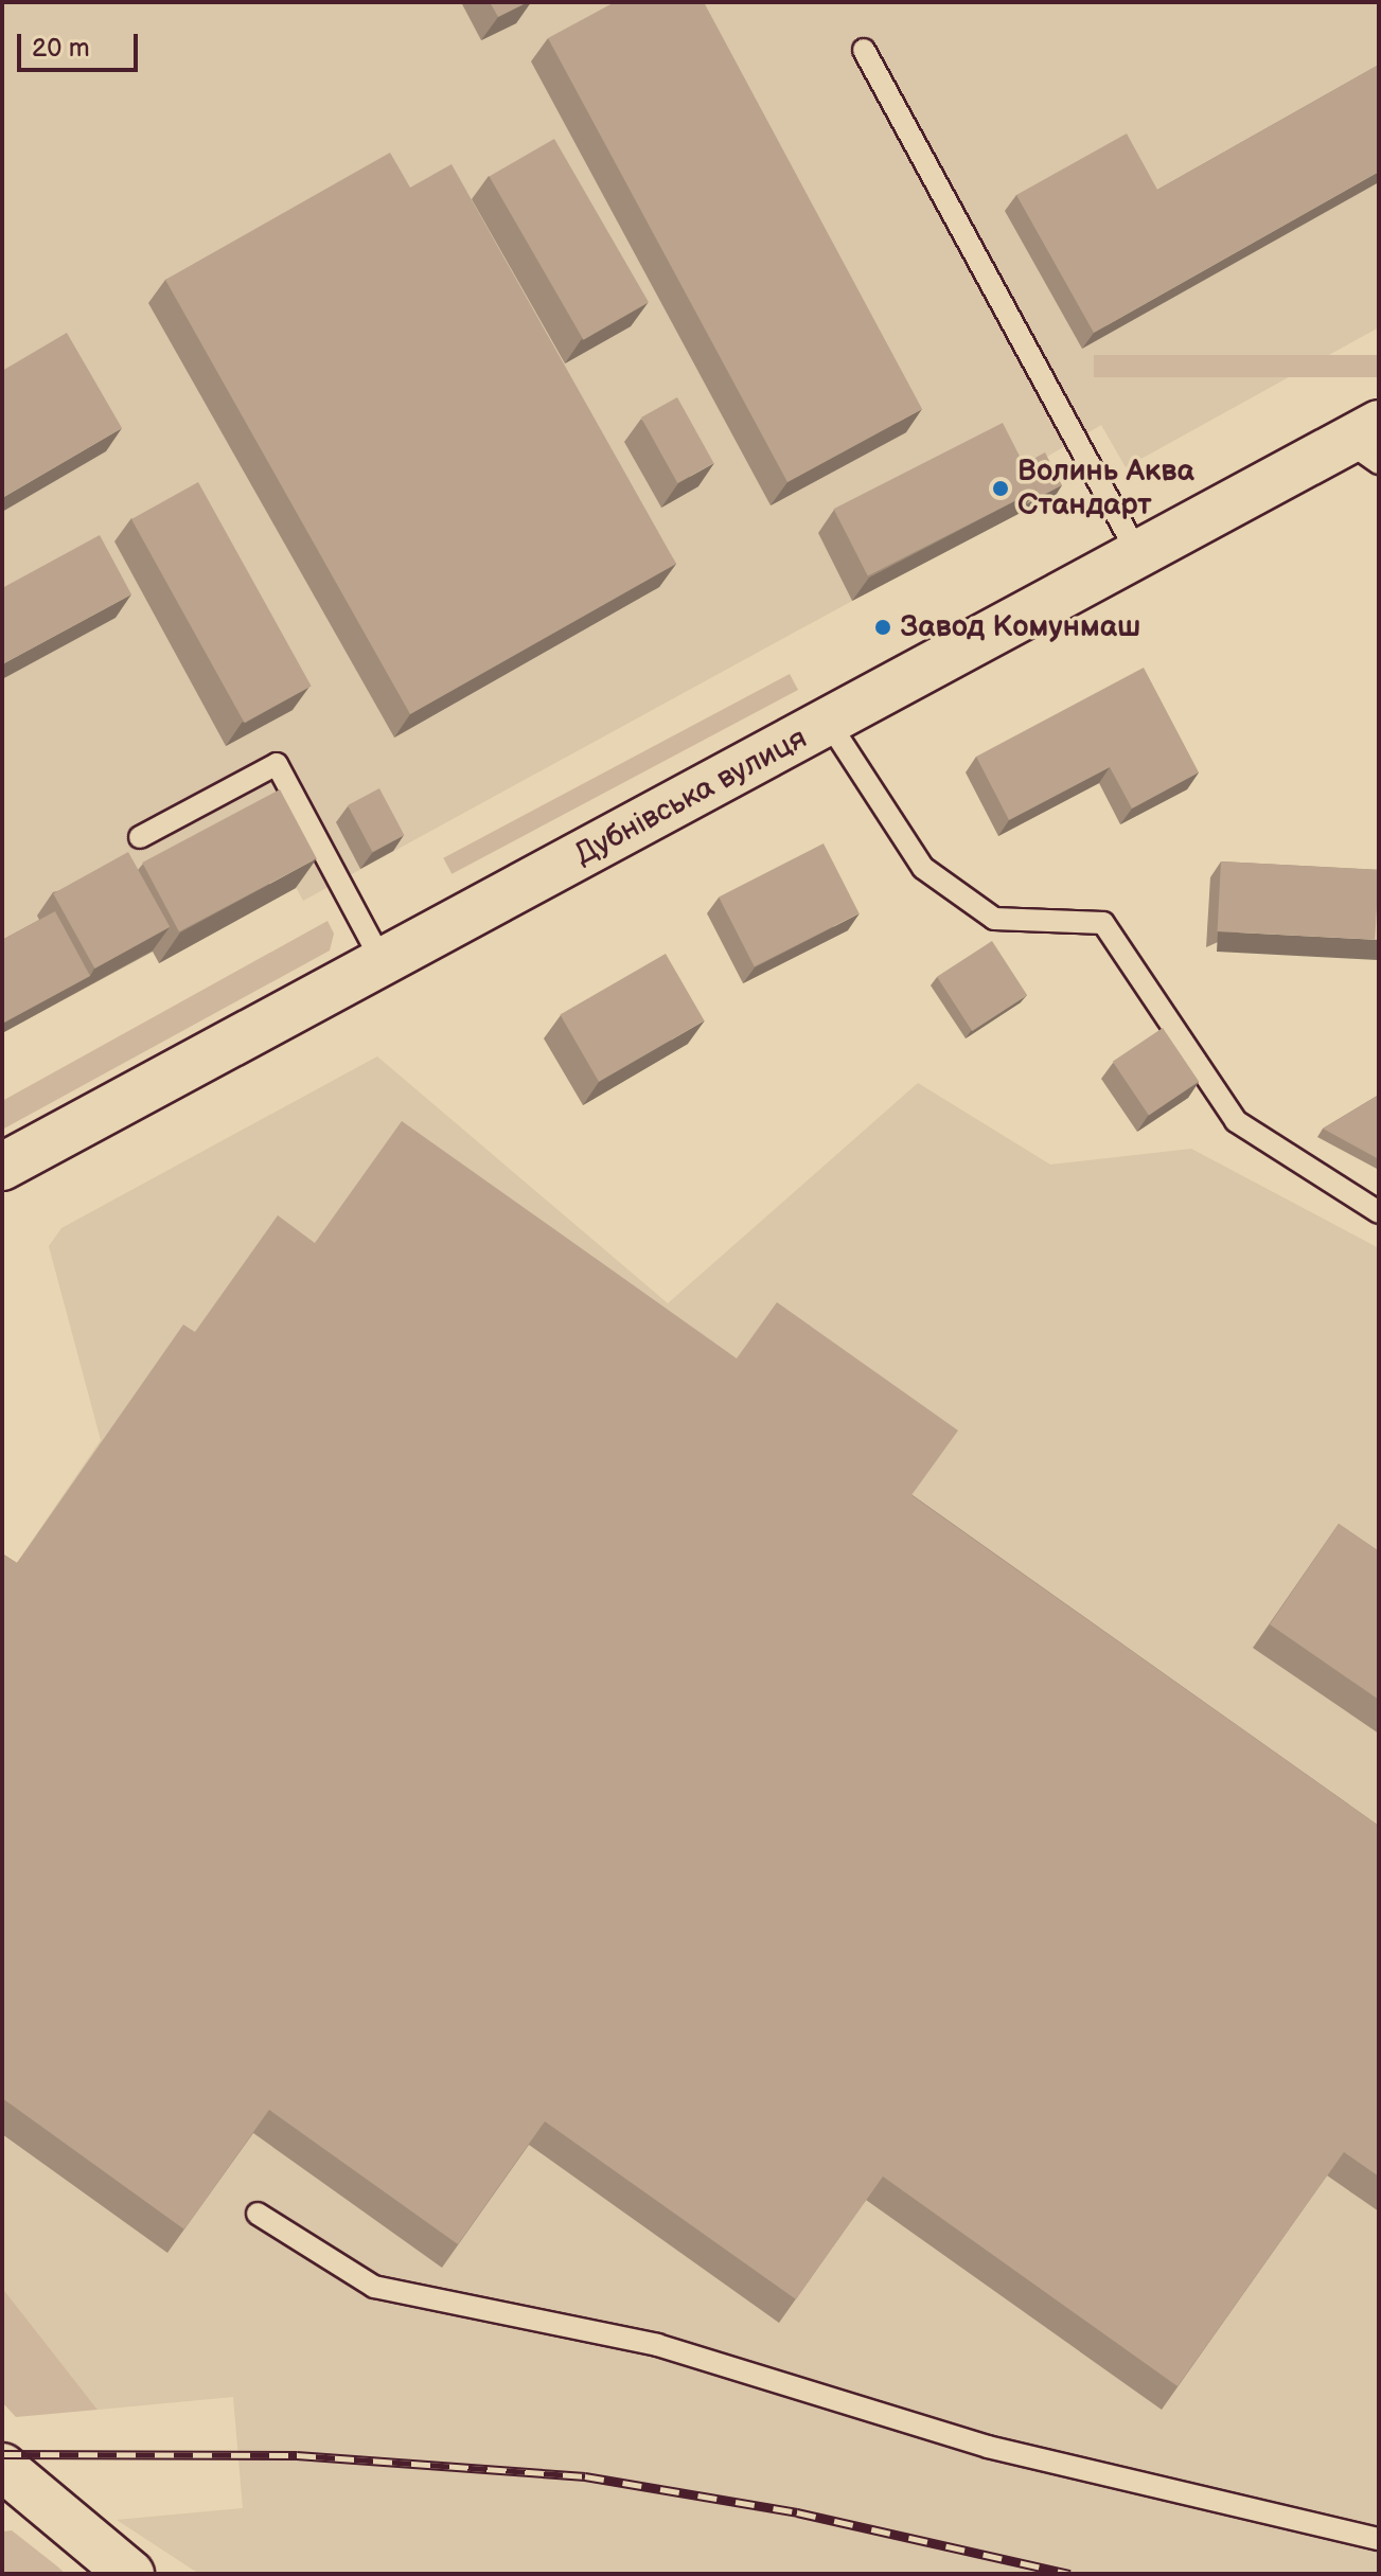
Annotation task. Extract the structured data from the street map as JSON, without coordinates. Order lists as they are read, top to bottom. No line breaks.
{"streets":{"main road":["Дубнівська вулиця"]},"places":["Волинь Аква Стандарт","Завод Комунмаш"],"scale_bar":"20 m"}
